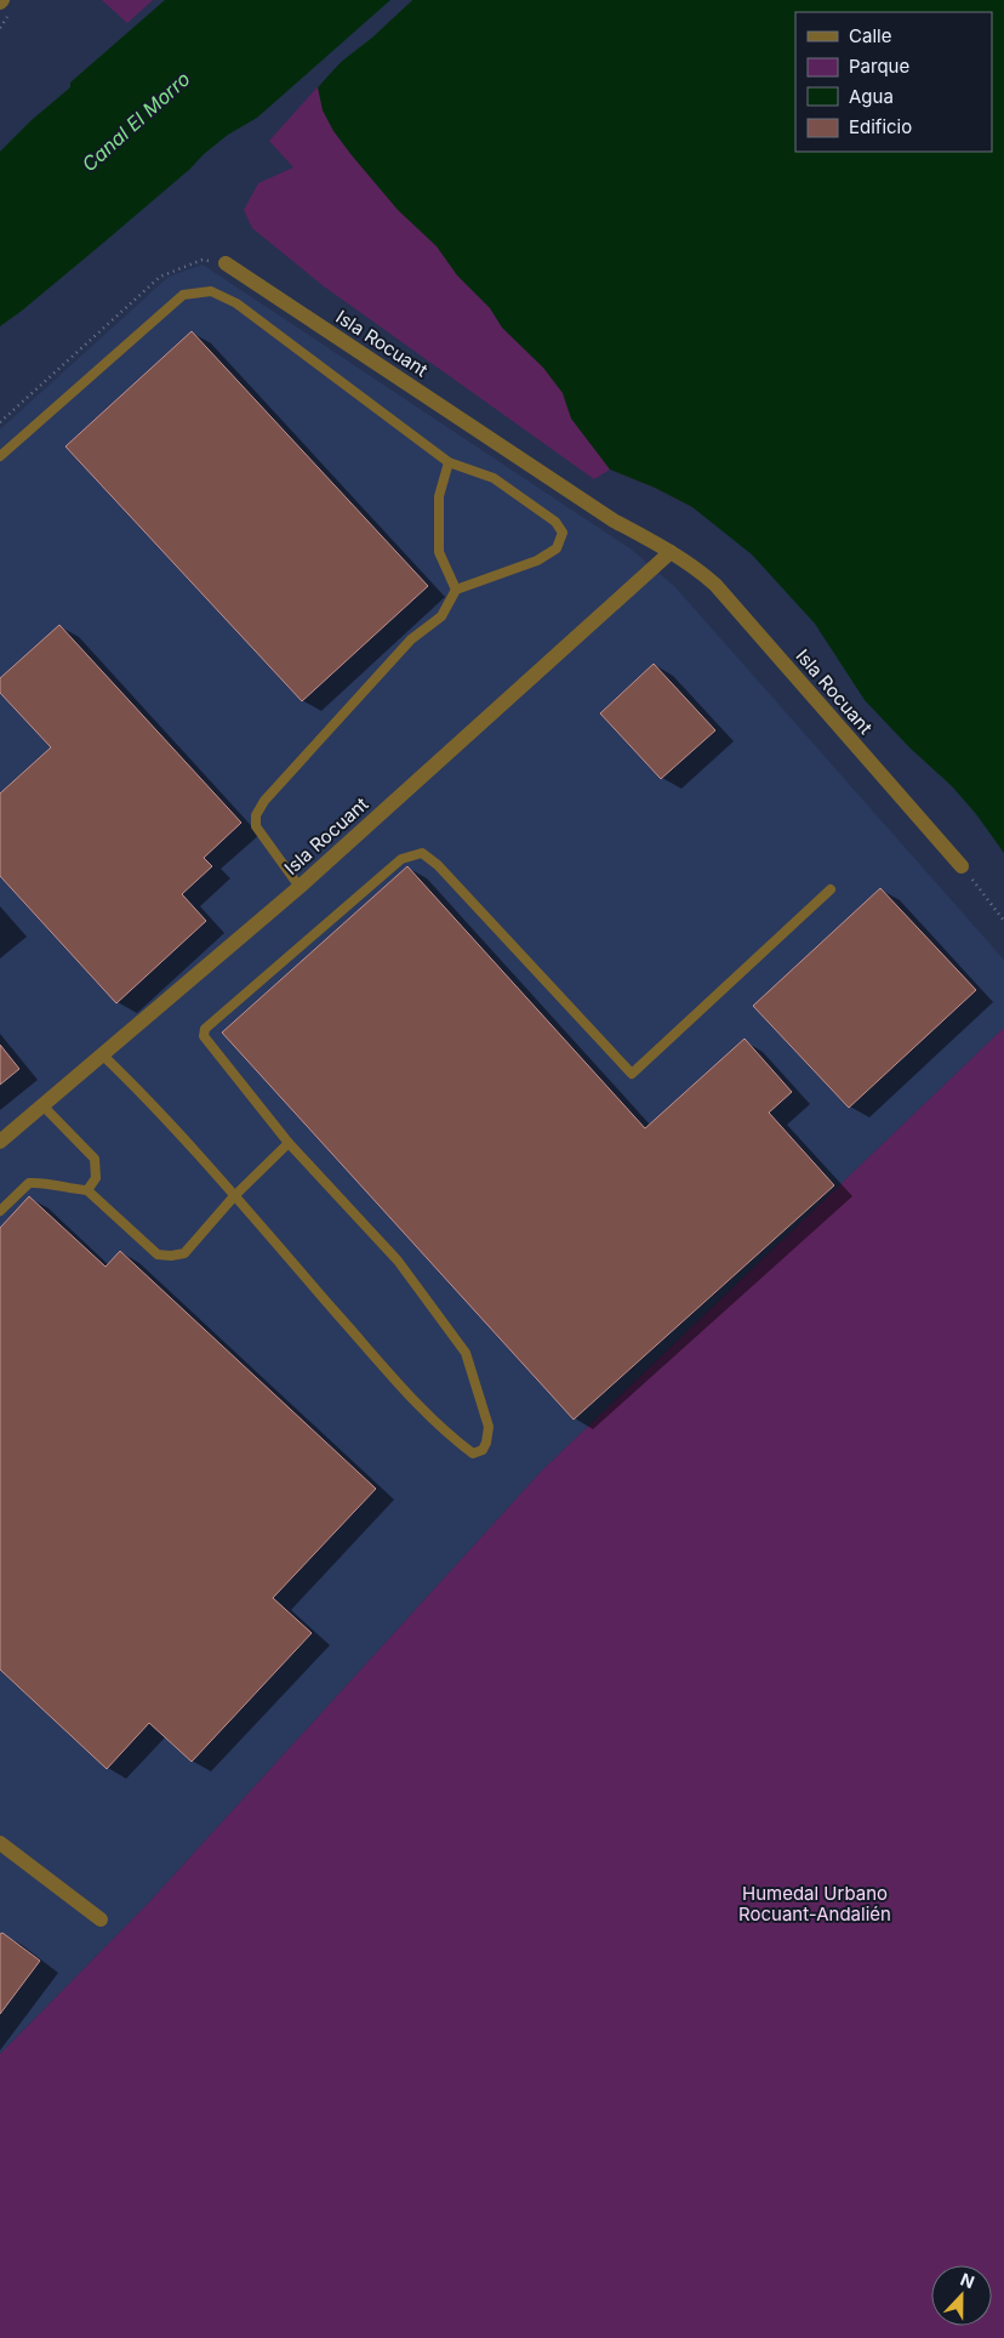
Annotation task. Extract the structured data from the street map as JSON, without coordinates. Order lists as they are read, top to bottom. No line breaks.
{"streets":{"street":["Isla Rocuant"]},"water":["Canal El Morro"],"parks":["Humedal Urbano Rocuant-Andalién"],"legend":["Calle","Parque","Agua","Edificio"],"north":"top"}
